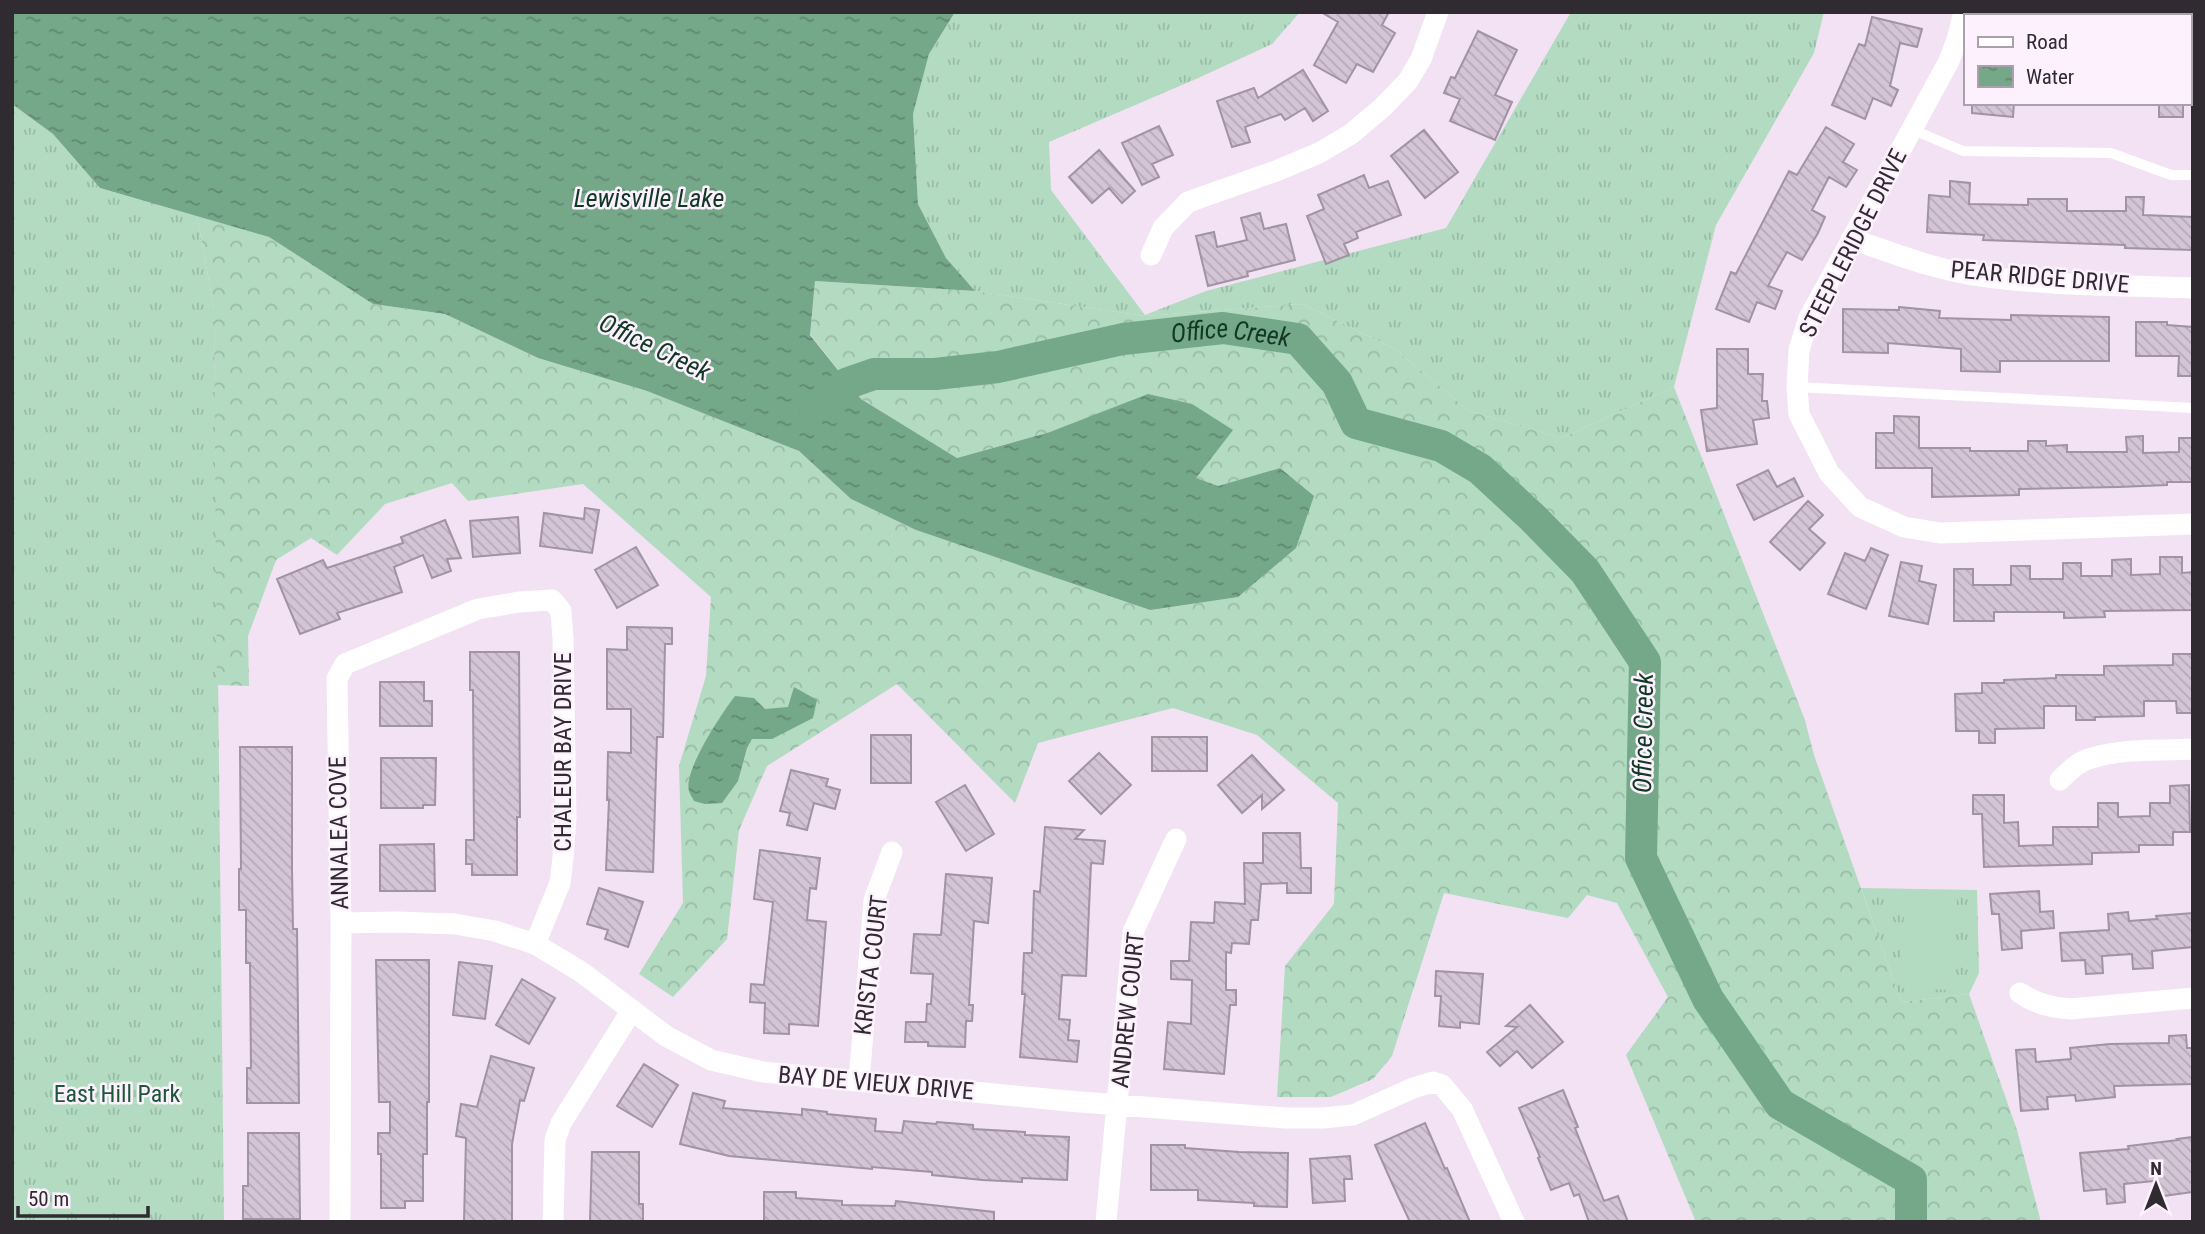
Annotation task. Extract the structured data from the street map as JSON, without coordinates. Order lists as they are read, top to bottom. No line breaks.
{"streets":{"street":["STEEPLERIDGE DRIVE","PEAR RIDGE DRIVE","CHALEUR BAY DRIVE","ANNALEA COVE","KRISTA COURT","ANDREW COURT","BAY DE VIEUX DRIVE"]},"crossings":[["STEEPLERIDGE DRIVE","PEAR RIDGE DRIVE"],["CHALEUR BAY DRIVE","ANNALEA COVE"],["CHALEUR BAY DRIVE","BAY DE VIEUX DRIVE"],["ANNALEA COVE","BAY DE VIEUX DRIVE"],["KRISTA COURT","BAY DE VIEUX DRIVE"],["ANDREW COURT","BAY DE VIEUX DRIVE"]],"water":["Lewisville Lake","Office Creek"],"parks":["East Hill Park"],"legend":["Road","Water"],"scale_bar":"50 m","north":"top"}
